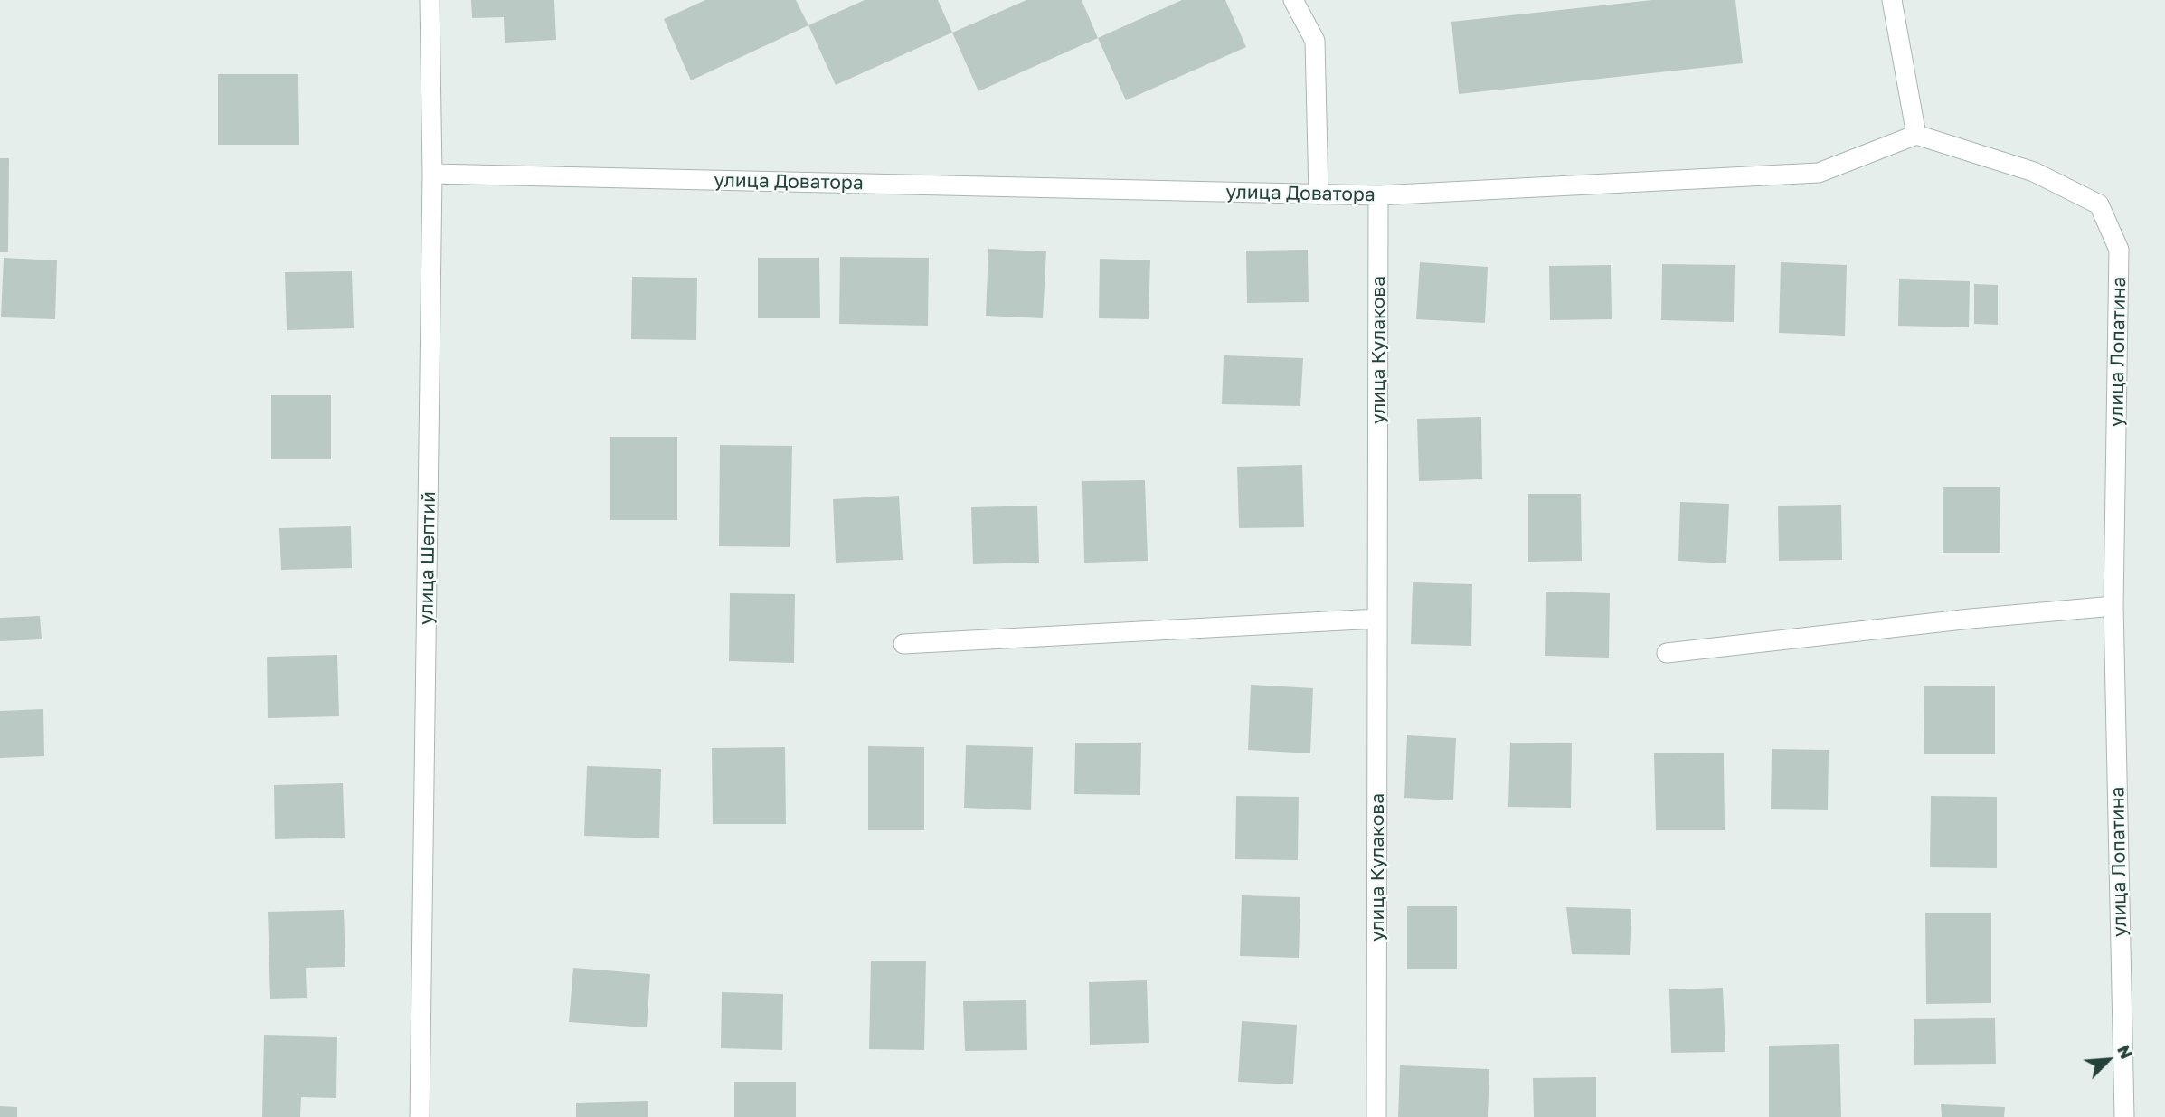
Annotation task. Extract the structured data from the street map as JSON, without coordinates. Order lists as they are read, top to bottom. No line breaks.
{"streets":{"street":["улица Доватора","улица Кулакова","улица Лопатина","улица Шептий"]},"crossings":[["улица Доватора","улица Кулакова"],["улица Доватора","улица Лопатина"],["улица Доватора","улица Шептий"]],"north":"top right"}
